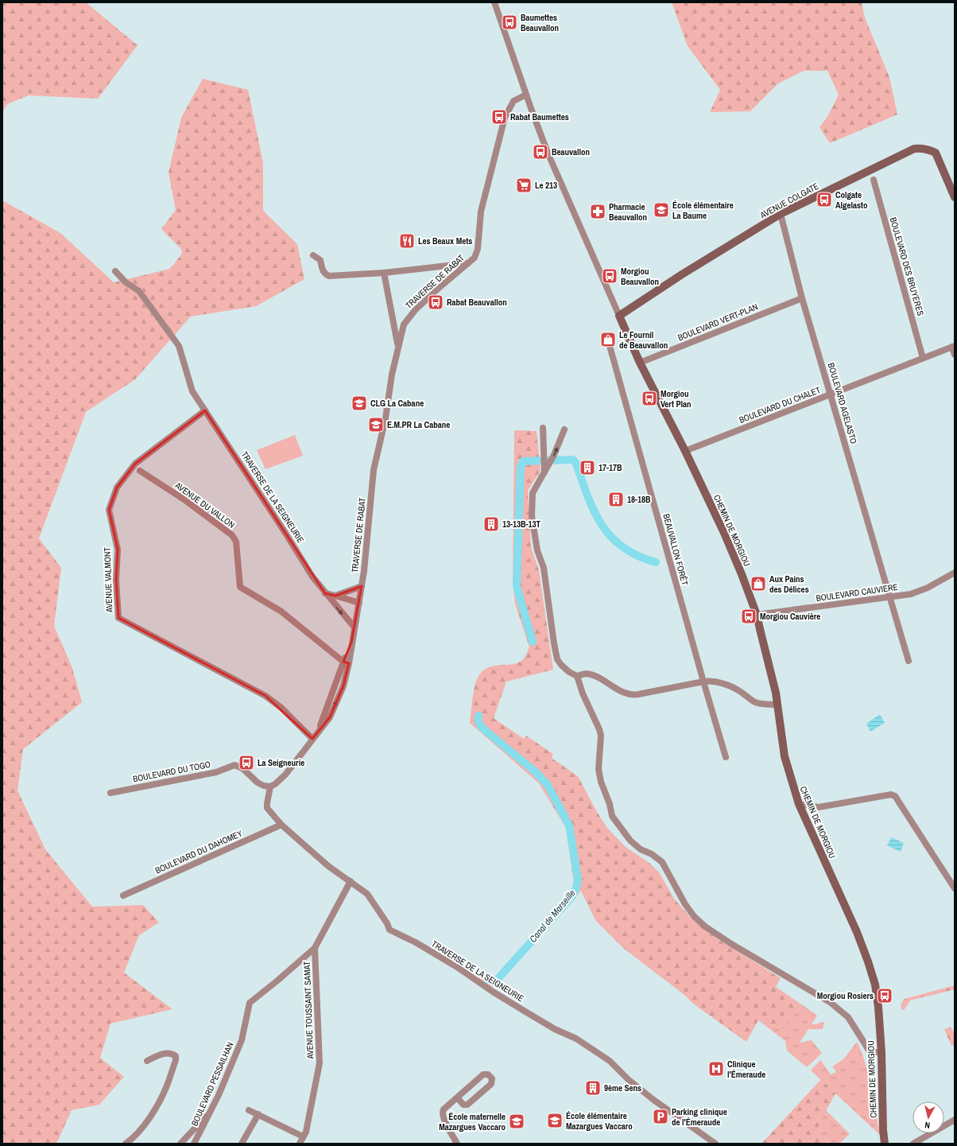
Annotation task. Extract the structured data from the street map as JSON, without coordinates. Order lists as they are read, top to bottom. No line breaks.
{"streets":{"street":["AVENUE COLGATE","BOULEVARD DES BRUYÈRES","TRAVERSE DE RABAT","BOULEVARD VERT-PLAN","BOULEVARD AGELASTO","BOULEVARD DU CHALET","TRAVERSE DE LA SEIGNEURIE","AVENUE DU VALLON","CHEMIN DE MORGIOU","BEAUVALLON FORÊT","AVENUE VALMONT","BOULEVARD CAUVIERE","BOULEVARD DU TOGO","BOULEVARD DU DAHOMEY","AVENUE TOUSSAINT SAMAT","BOULEVARD PESSAILHAN"]},"crossings":[["AVENUE COLGATE","BOULEVARD AGELASTO"],["AVENUE COLGATE","CHEMIN DE MORGIOU"],["BOULEVARD DES BRUYÈRES","BOULEVARD DU CHALET"],["TRAVERSE DE RABAT","CHEMIN DE MORGIOU"],["BOULEVARD VERT-PLAN","BOULEVARD AGELASTO"],["BOULEVARD VERT-PLAN","CHEMIN DE MORGIOU"],["BOULEVARD AGELASTO","BOULEVARD DU CHALET"],["BOULEVARD AGELASTO","BOULEVARD CAUVIERE"],["BOULEVARD DU CHALET","CHEMIN DE MORGIOU"],["TRAVERSE DE LA SEIGNEURIE","AVENUE VALMONT"],["TRAVERSE DE LA SEIGNEURIE","BOULEVARD DU TOGO"],["TRAVERSE DE LA SEIGNEURIE","BOULEVARD DU DAHOMEY"],["TRAVERSE DE LA SEIGNEURIE","AVENUE TOUSSAINT SAMAT"],["CHEMIN DE MORGIOU","BOULEVARD CAUVIERE"],["AVENUE TOUSSAINT SAMAT","BOULEVARD PESSAILHAN"]],"water":["Canal de Marseille"],"places":{"bus stop":["Baumettes Beauvallon","Rabat Baumettes","Beauvallon","Colgate Algelasto","Morgiou Beauvallon","Rabat Beauvallon","Morgiou Vert Plan","Morgiou Cauvière","La Seigneurie","Morgiou Rosiers"],"supermarket":["Le 213"],"school or university":["École élémentaire La Baume","CLG La Cabane","E.M.PR La Cabane","École élémentaire Mazargues Vaccaro","École maternelle Mazargues Vaccaro"],"pharmacy":["Pharmacie Beauvallon"],"restaurant":["Les Beaux Mets"],"shop":["Le Fournil de Beauvallon","Aux Pains des Délices"],"building":["17-17B","18-18B","13-13B-13T","9ème Sens"],"hospital":["Clinique l'Émeraude"],"parking":["Parking clinique de l'Émeraude"]},"north":"bottom"}
